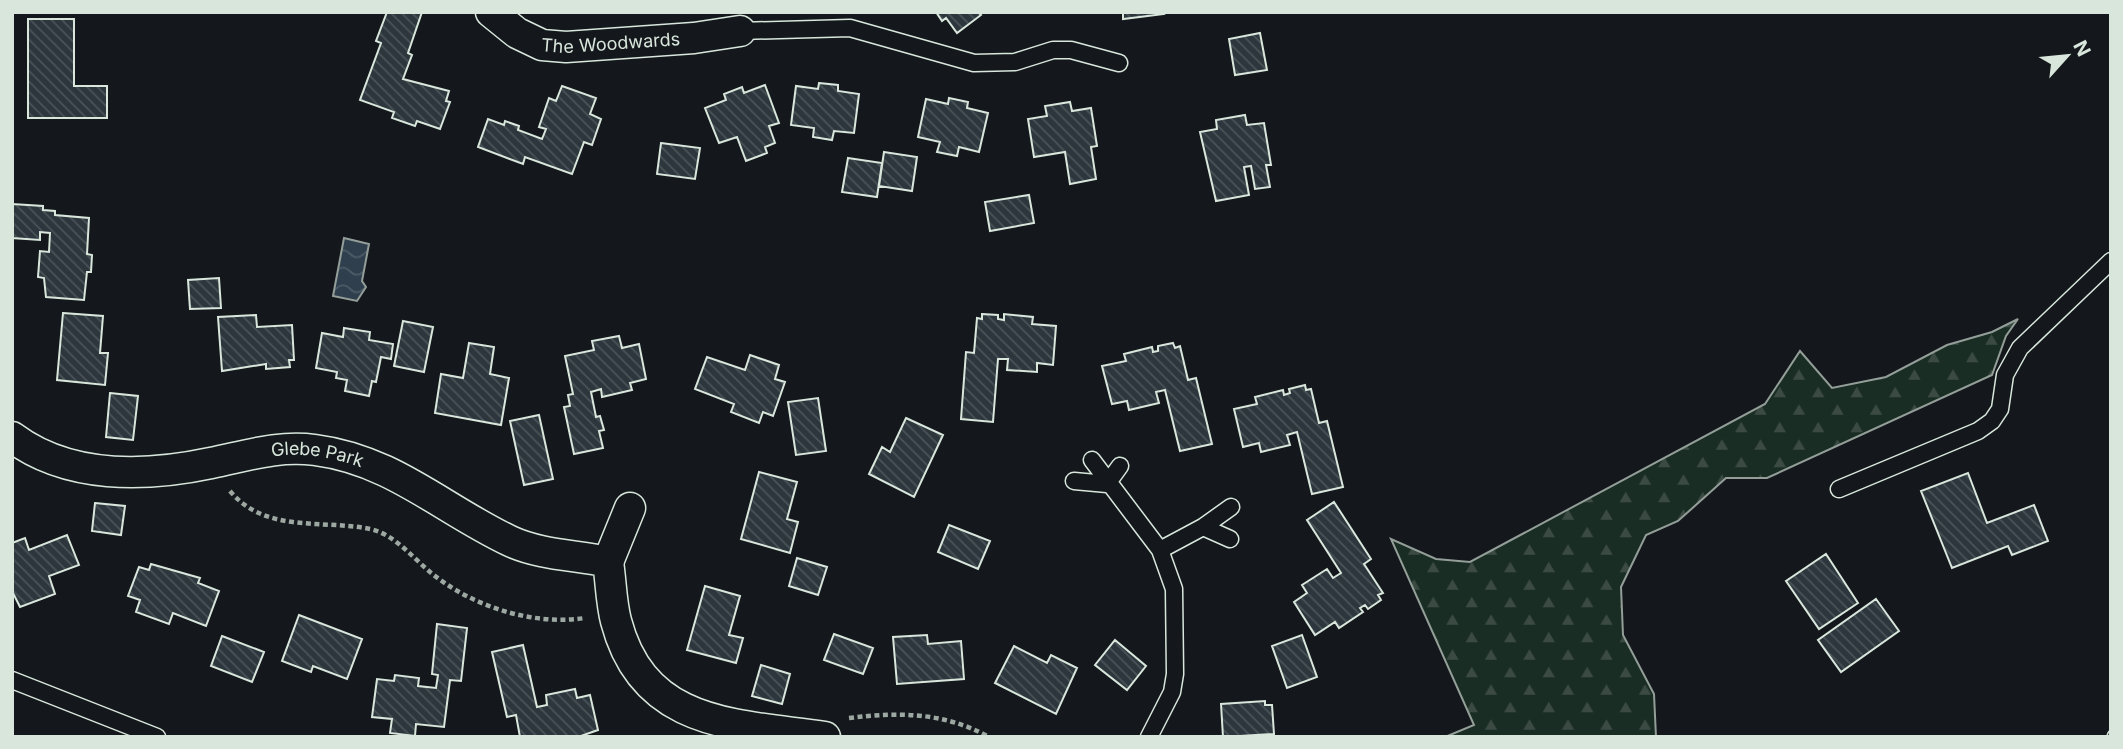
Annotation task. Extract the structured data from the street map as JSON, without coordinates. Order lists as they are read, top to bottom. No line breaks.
{"streets":{"street":["The Woodwards","Glebe Park"]},"north":"top right"}
